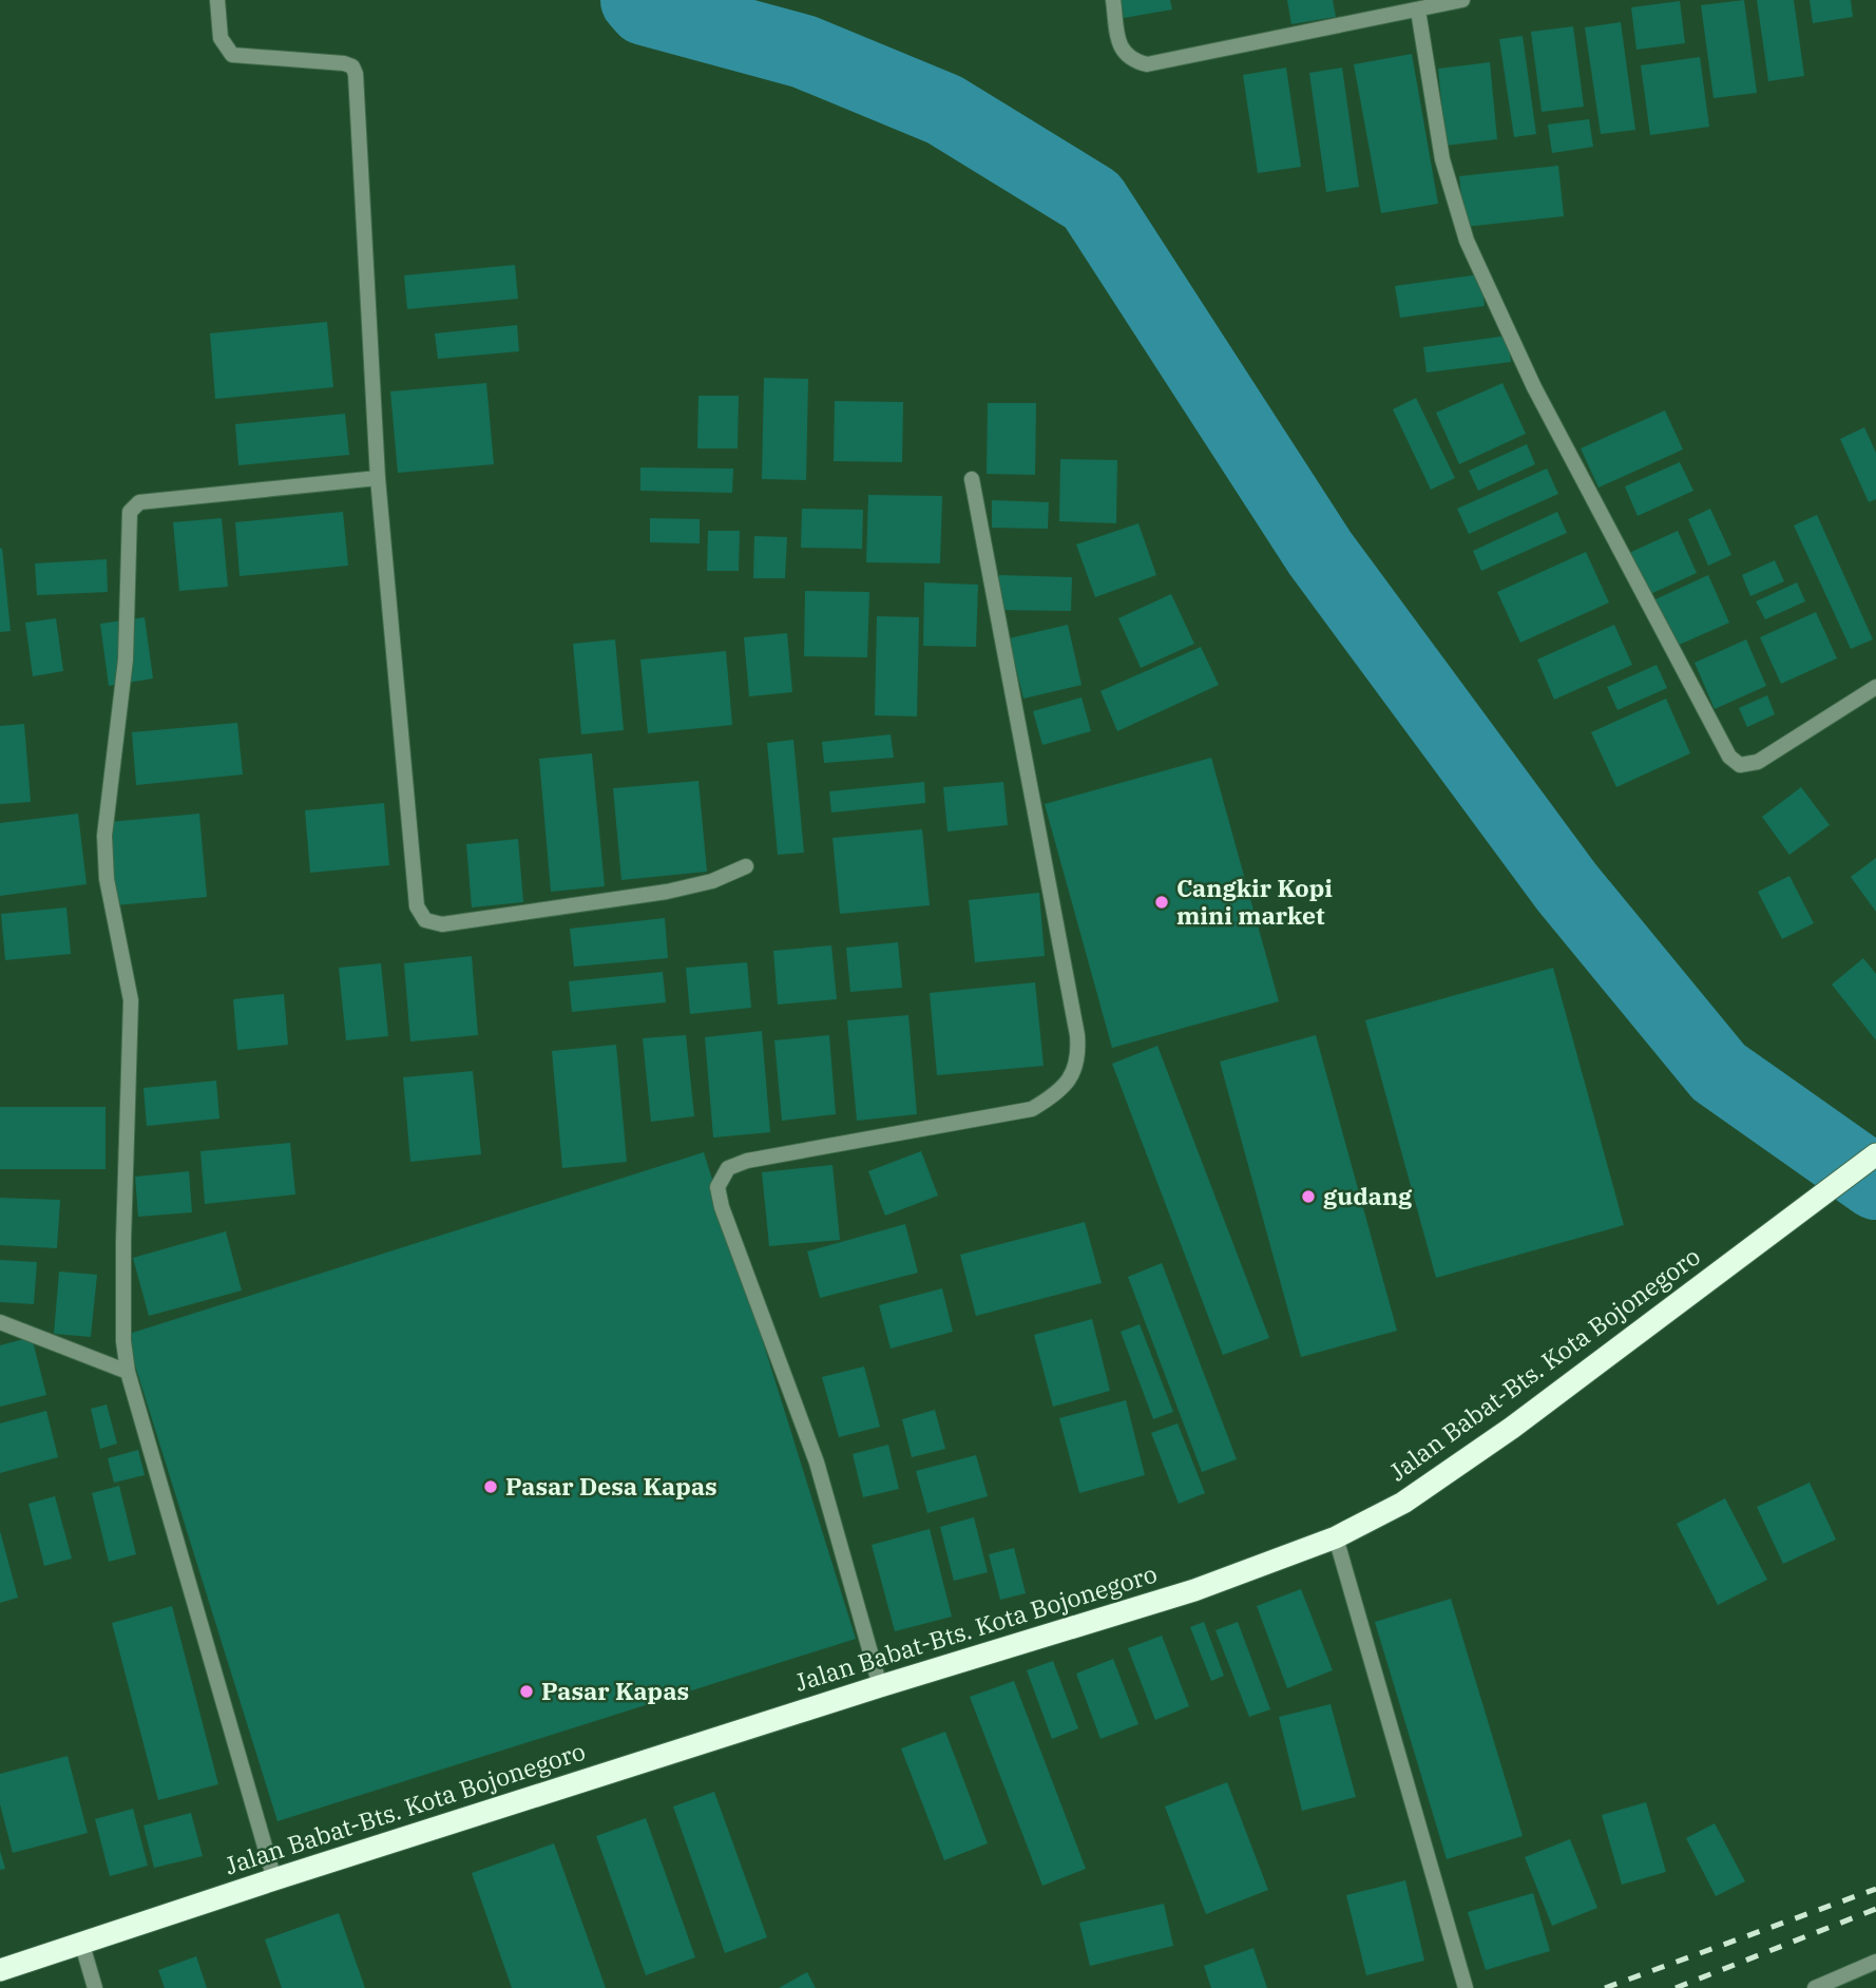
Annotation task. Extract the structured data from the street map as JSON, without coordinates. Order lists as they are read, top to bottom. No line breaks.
{"streets":{"highway":["Jalan Babat-Bts. Kota Bojonegoro"]},"places":["Cangkir Kopi mini market","gudang","Pasar Desa Kapas","Pasar Kapas"]}
